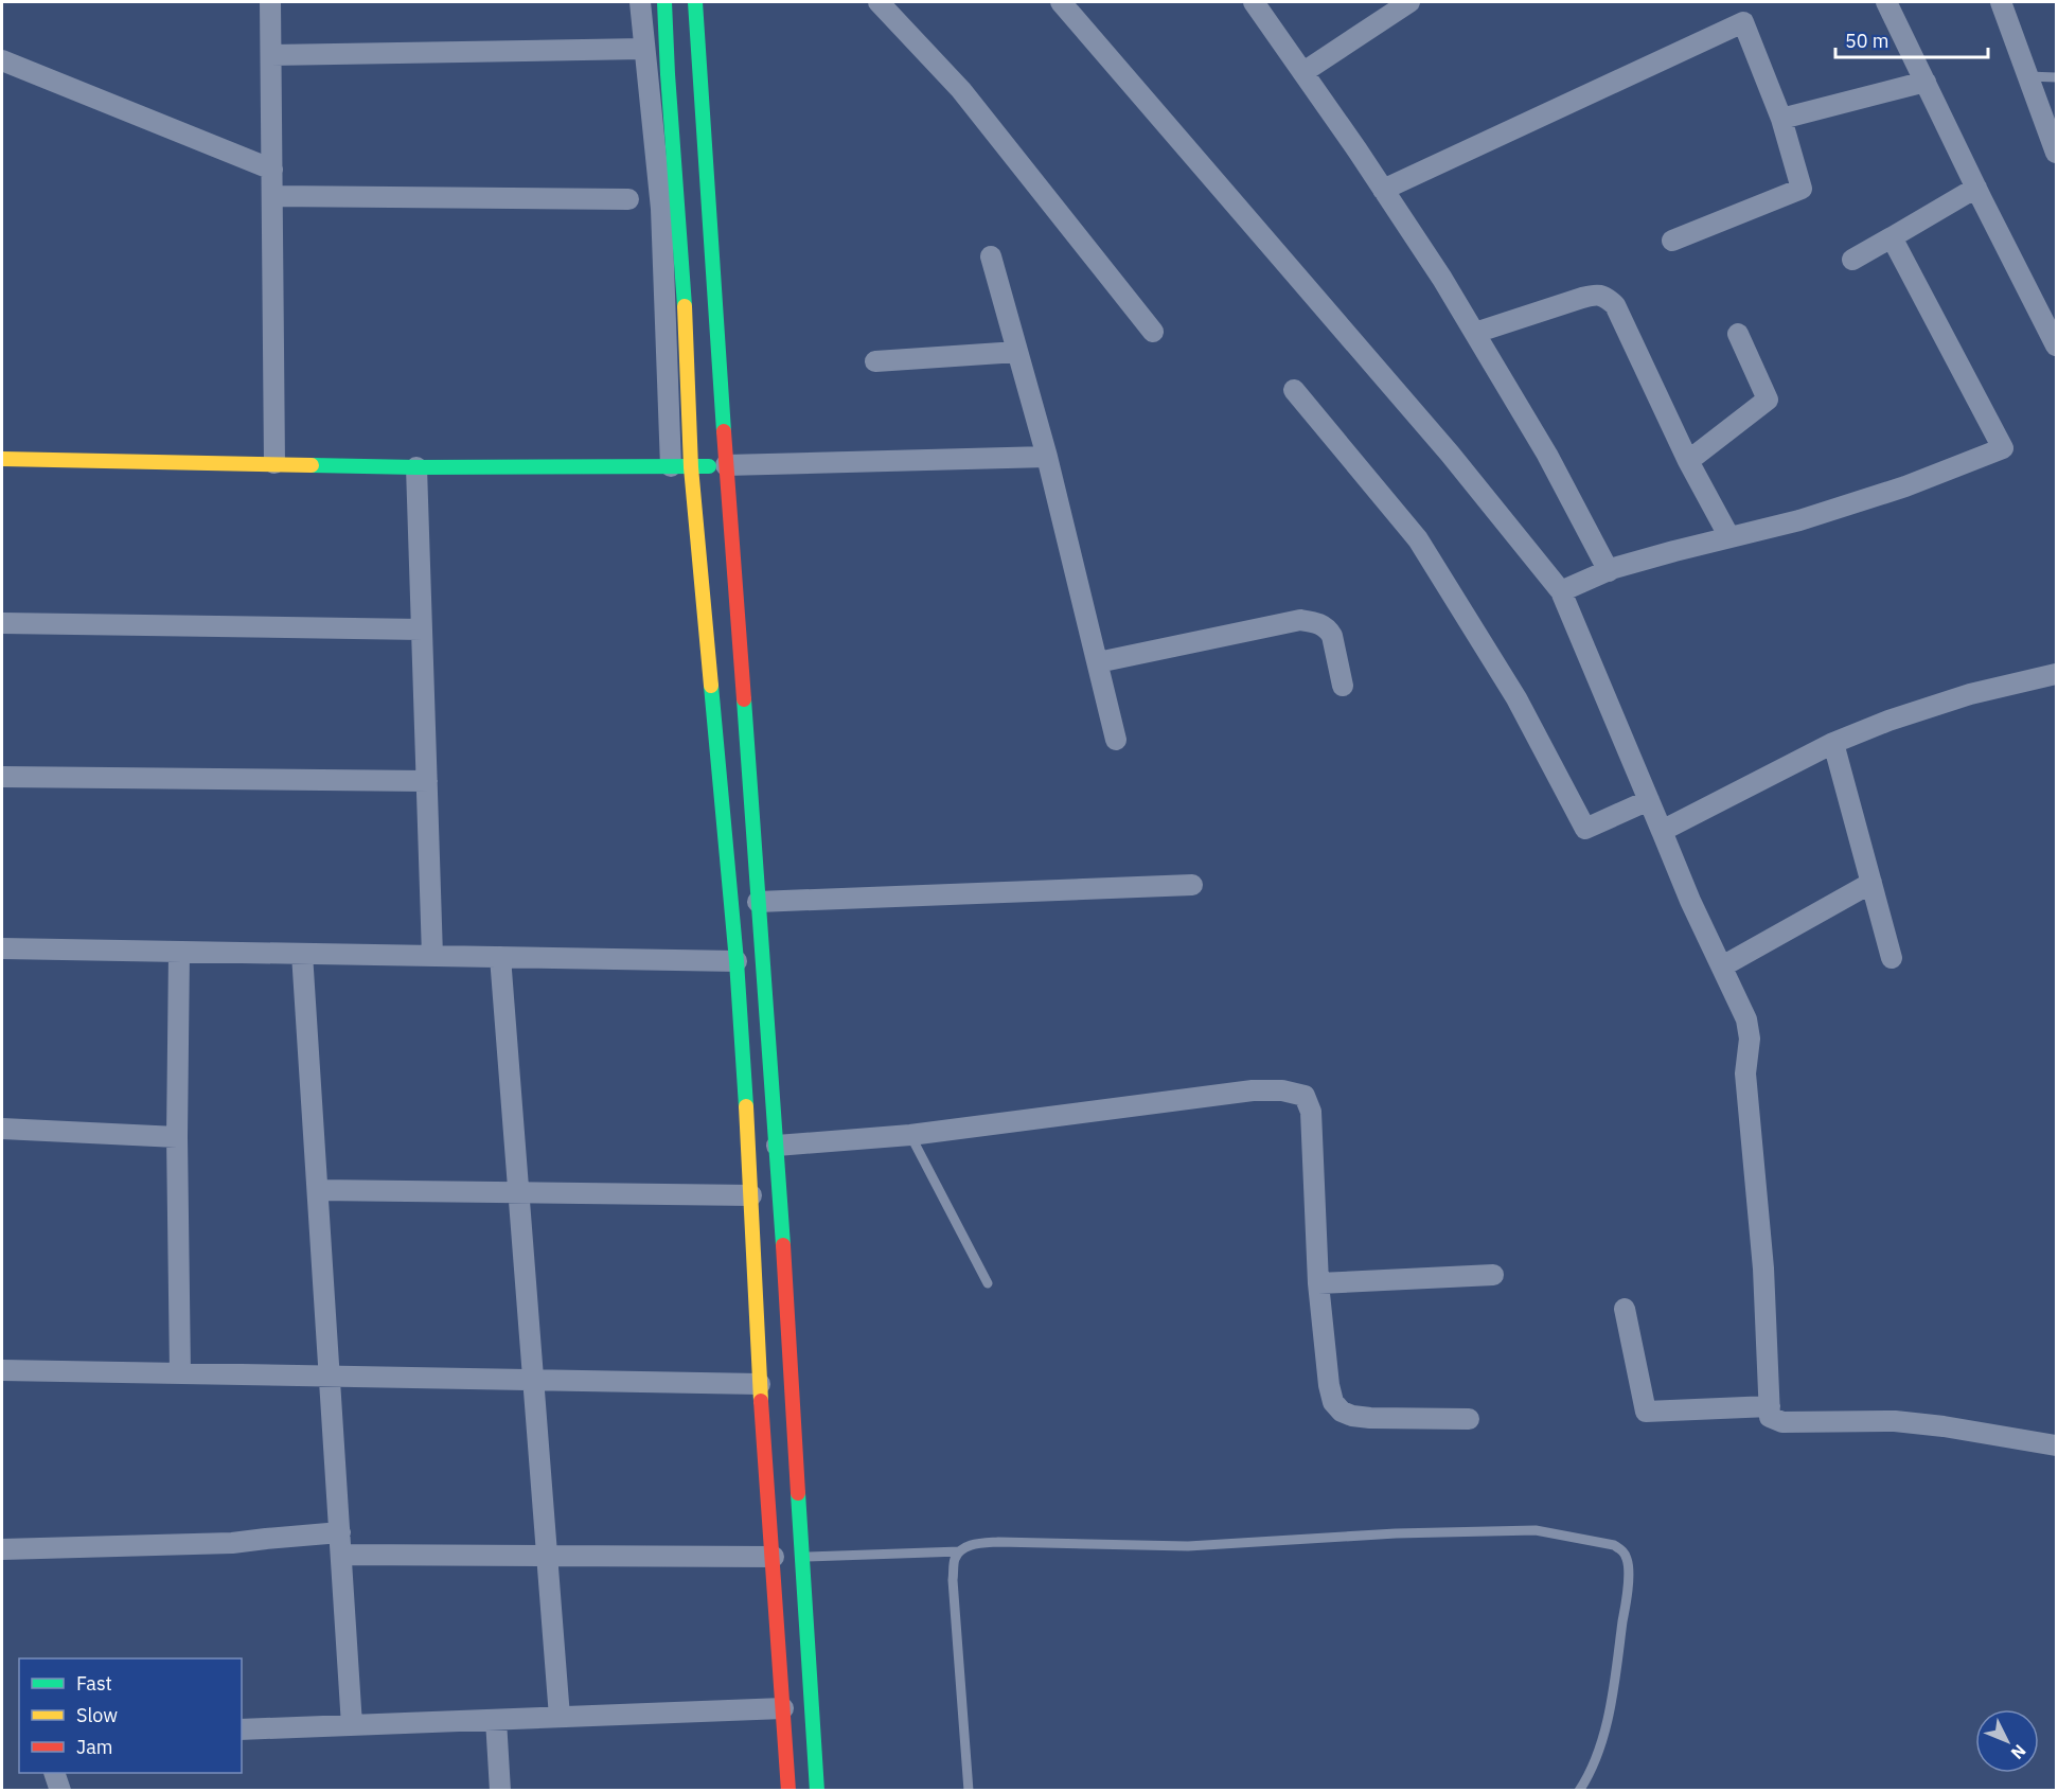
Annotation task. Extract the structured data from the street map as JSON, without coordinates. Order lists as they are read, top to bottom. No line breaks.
{"legend":["Fast","Slow","Jam"],"scale_bar":"50 m","north":"bottom right"}
